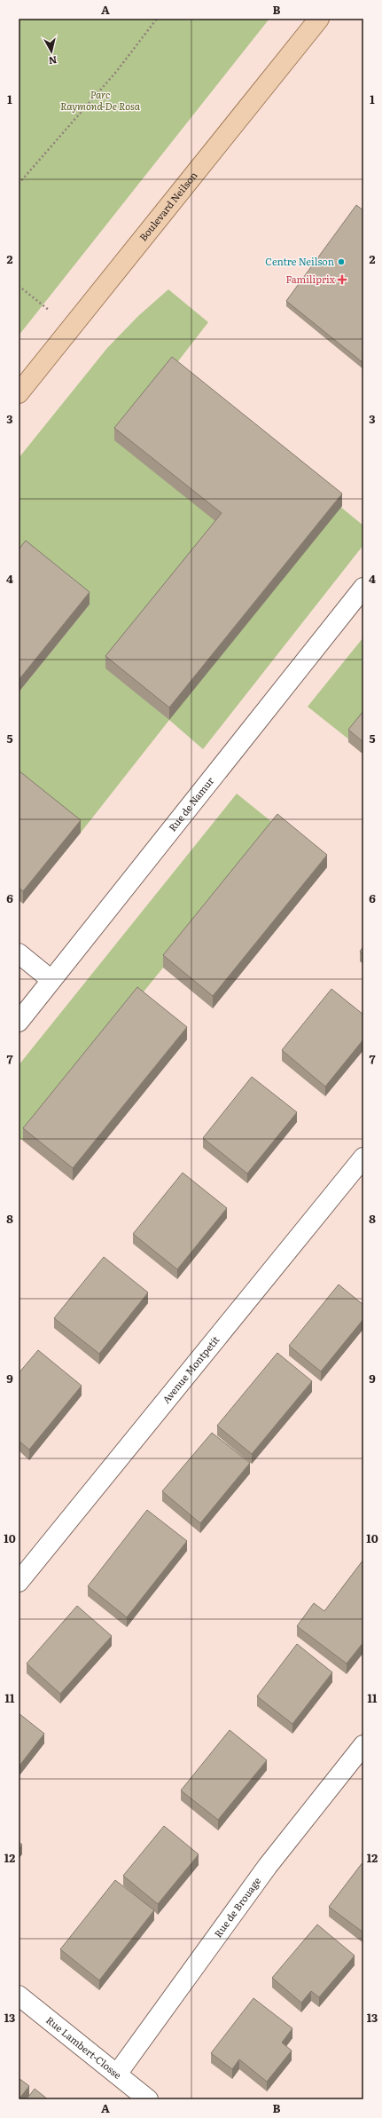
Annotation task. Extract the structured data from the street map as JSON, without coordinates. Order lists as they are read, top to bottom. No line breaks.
{"streets":{"main road":["Boulevard Neilson"],"street":["Rue de Namur","Avenue Montpetit","Rue de Brouage","Rue Lambert-Closse"]},"crossings":[["Rue de Brouage","Rue Lambert-Closse"]],"parks":["Parc Raymond-De Rosa"],"places":{"other":["Centre Neilson"],"health":["Familiprix"]},"north":"bottom","grid":{"columns":["A","B"],"rows":["1","2","3","4","5","6","7","8","9","10","11","12","13"]}}
